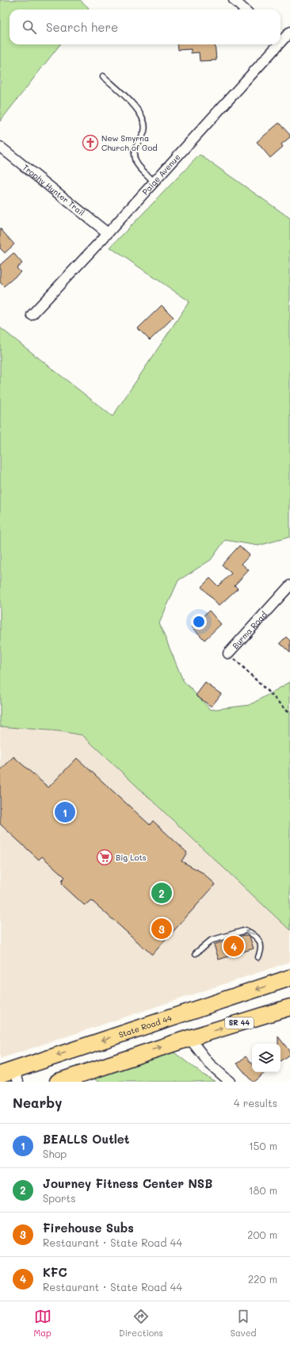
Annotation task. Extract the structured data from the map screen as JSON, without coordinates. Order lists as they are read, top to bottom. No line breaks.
{"streets":{"main road":["SR 44","State Road 44"],"street":["Paige Avenue","Trophy Hunter Trail","Burma Road"]},"crossings":[["Paige Avenue","Trophy Hunter Trail"]],"places":{"church":["New Smyrna Church of God"],"supermarket":["Big Lots"]},"page":{"search":"Search here","pins":["1","2","3","4"],"heading":["Nearby","4 results"],"list":[{"mark":"1","name":"BEALLS Outlet","note":"Shop","value":"150 m"},{"mark":"2","name":"Journey Fitness Center NSB","note":"Sports","value":"180 m"},{"mark":"3","name":"Firehouse Subs","note":"Restaurant · State Road 44","value":"200 m"},{"mark":"4","name":"KFC","note":"Restaurant · State Road 44","value":"220 m"}],"nav":["Map","Directions","Saved"]}}
